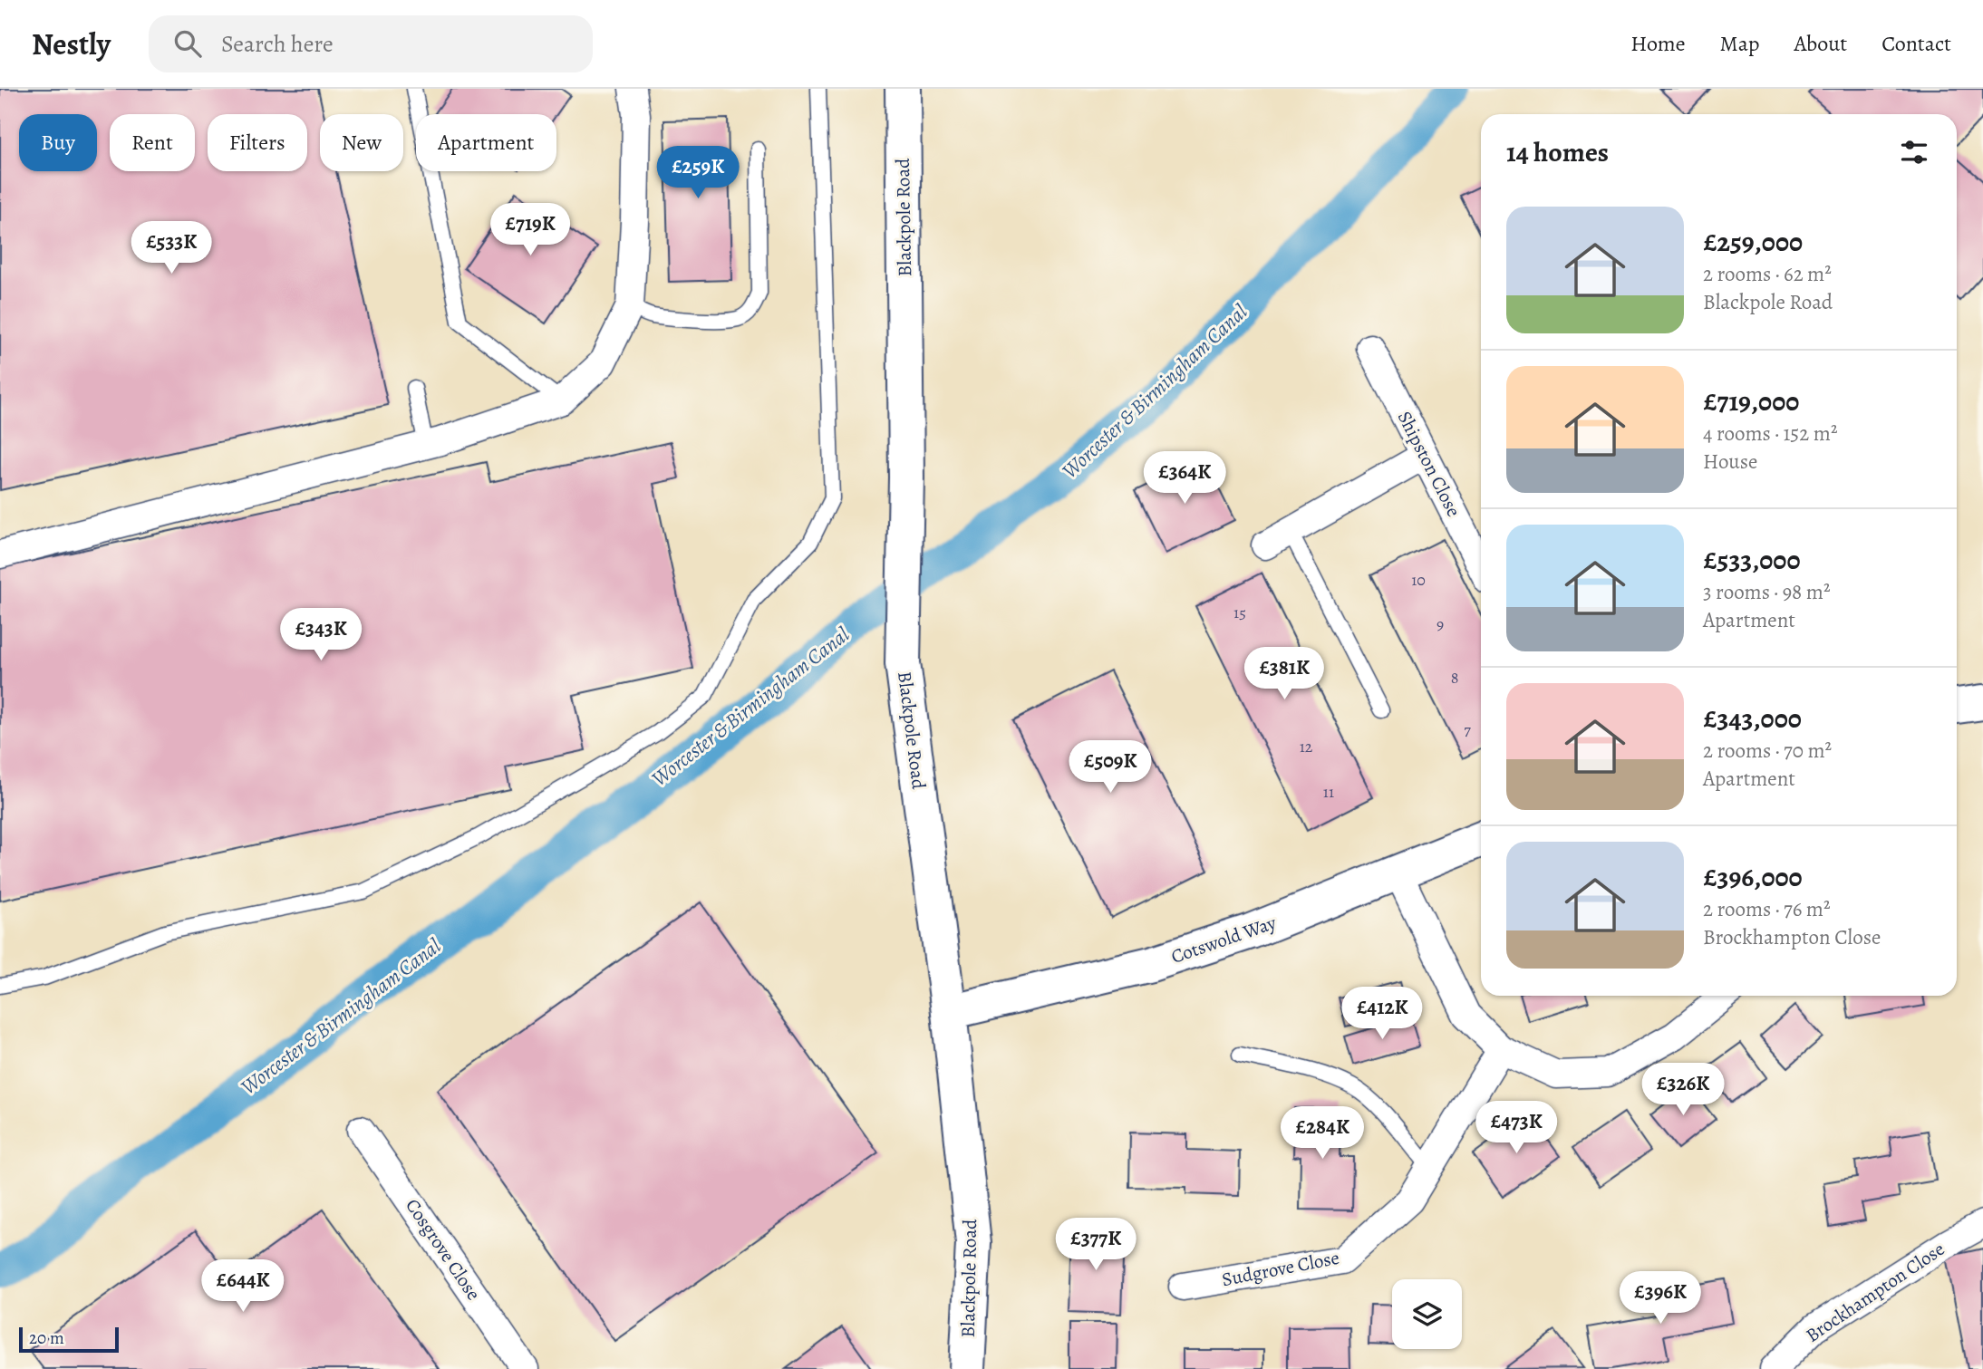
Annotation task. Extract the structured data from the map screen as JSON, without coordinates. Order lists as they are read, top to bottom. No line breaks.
{"streets":{"main road":["Blackpole Road","Cotswold Way"],"street":["Shipston Close","Cosgrove Close","Sudgrove Close","Brockhampton Close"]},"crossings":[["Blackpole Road","Cotswold Way"]],"water":["Worcester & Birmingham Canal"],"house_numbers":["10","15","9","8","7","12","11"],"scale_bar":"20 m","page":{"header":"Nestly","search":"Search here","nav":["Home","Map","About","Contact"],"chip":["Buy","Rent","Filters","New","Apartment"],"heading":"14 homes","price":["£259K","£719K","£533K","£364K","£343K","£381K","£509K","£412K","£326K","£473K","£284K","£377K","£644K","£396K"],"list":[{"name":"£259,000","note":"2 rooms · 62 m² · Blackpole Road"},{"name":"£719,000","note":"4 rooms · 152 m² · House"},{"name":"£533,000","note":"3 rooms · 98 m² · Apartment"},{"name":"£343,000","note":"2 rooms · 70 m² · Apartment"},{"name":"£396,000","note":"2 rooms · 76 m² · Brockhampton Close"}],"scale":"20 m"}}
